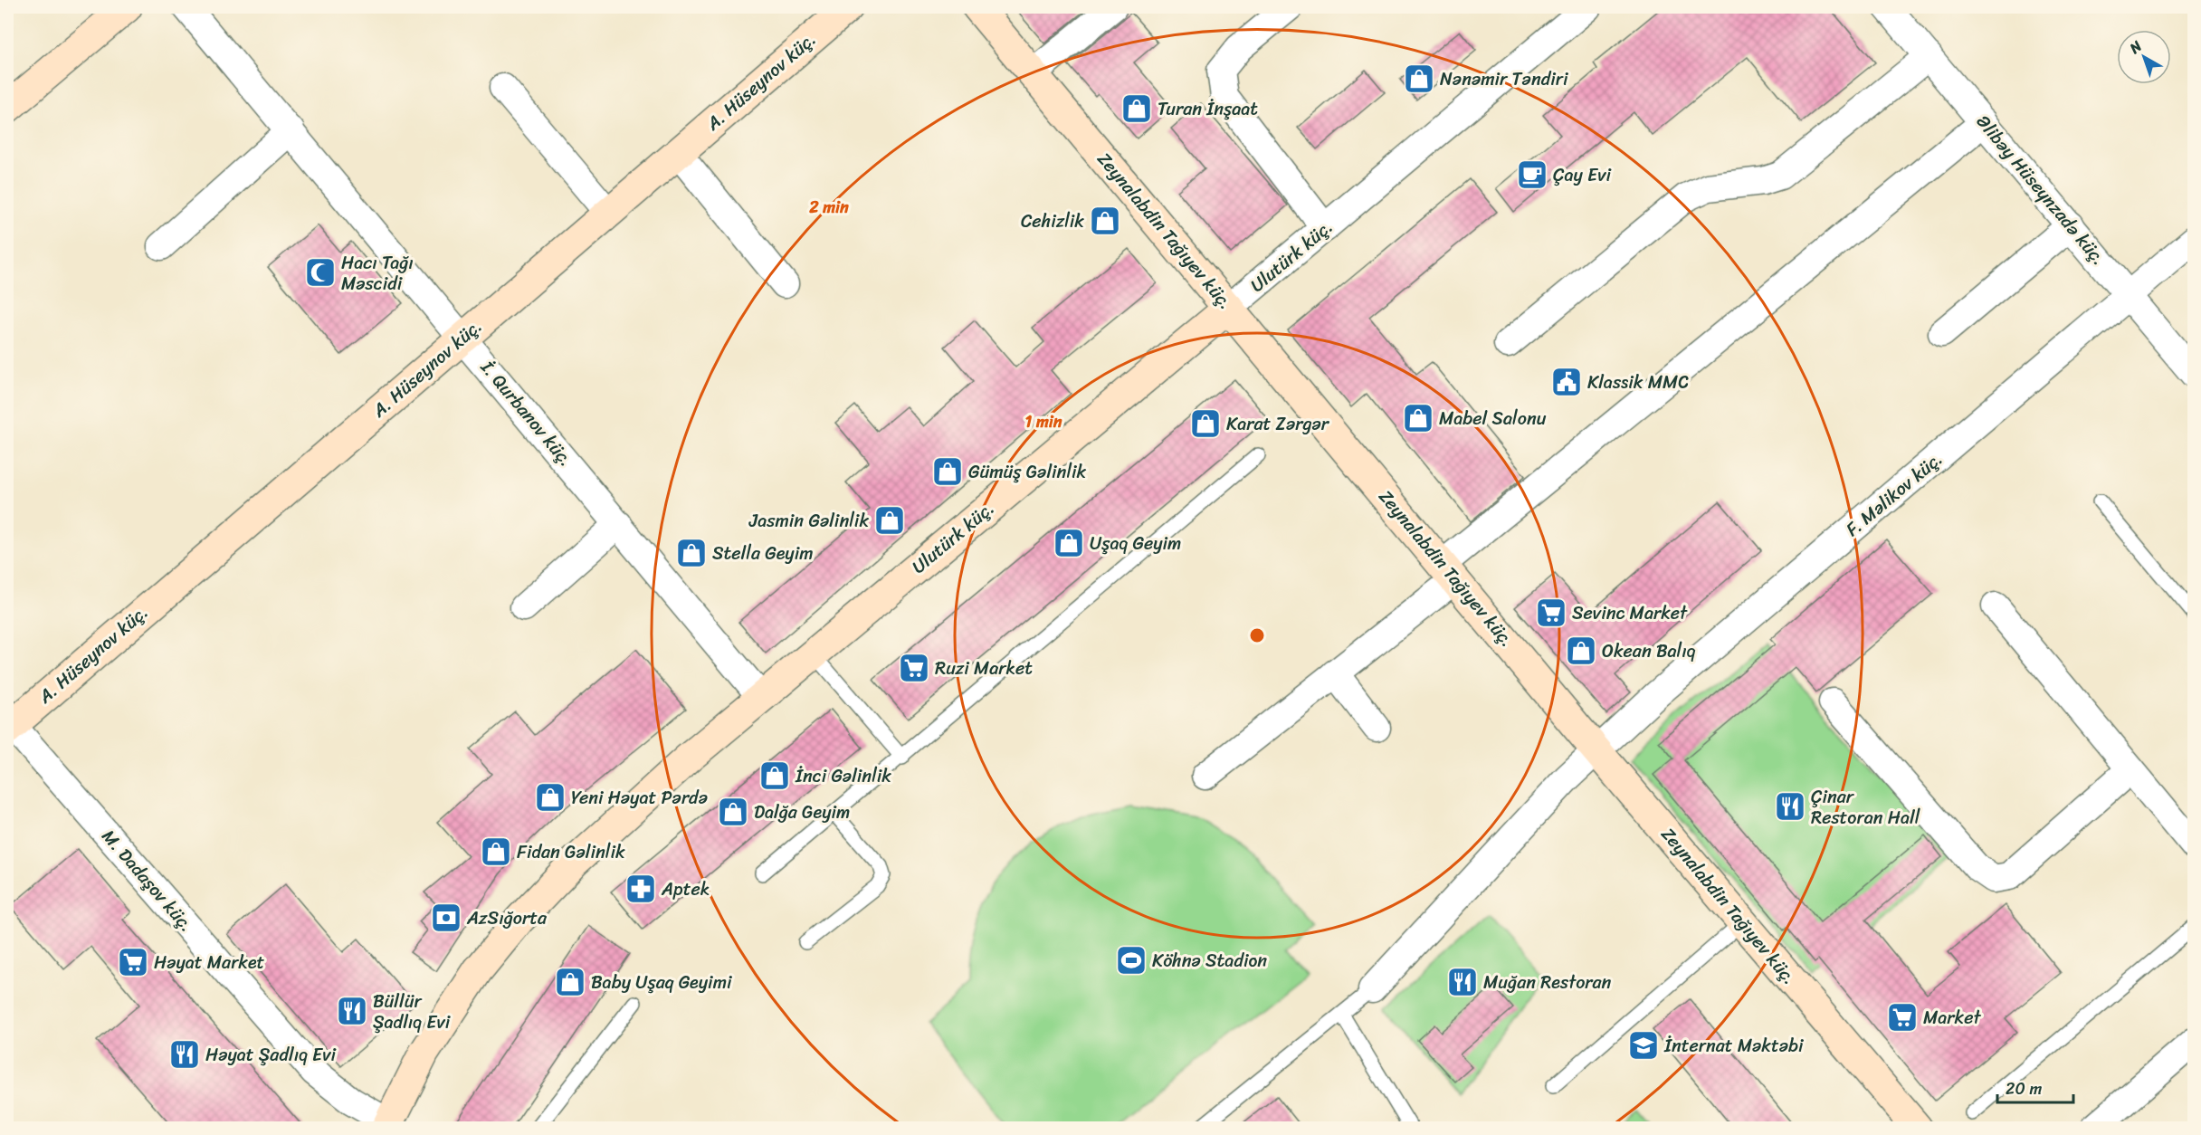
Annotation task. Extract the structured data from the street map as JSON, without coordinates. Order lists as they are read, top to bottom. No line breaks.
{"streets":{"street":["A. Hüseynov küç.","Əlibəy Hüseynzadə küç.","Zeynalabdin Tağıyev küç.","Ulutürk küç.","İ. Qurbanov küç.","F. Məlikov küç.","M. Dadaşov küç."]},"crossings":[["A. Hüseynov küç.","İ. Qurbanov küç."],["A. Hüseynov küç.","M. Dadaşov küç."],["Əlibəy Hüseynzadə küç.","F. Məlikov küç."],["Zeynalabdin Tağıyev küç.","Ulutürk küç."],["Zeynalabdin Tağıyev küç.","F. Məlikov küç."],["Ulutürk küç.","İ. Qurbanov küç."],["Ulutürk küç.","M. Dadaşov küç."]],"places":{"shop":["Nənəmir Təndiri","Turan İnşaat","Cehizlik","Mabel Salonu","Karat Zərgər","Gümüş Gəlinlik","Jasmin Gəlinlik","Uşaq Geyim","Stella Geyim","Okean Balıq","İnci Gəlinlik","Yeni Həyat Pərdə","Dalğa Geyim","Fidan Gəlinlik","Baby Uşaq Geyimi"],"cafe":["Çay Evi"],"mosque":["Hacı Tağı Məscidi"],"public building":["Klassik MMC"],"supermarket":["Sevinc Market","Ruzi Market","Həyat Market","Market"],"restaurant":["Çinar Restoran Hall","Muğan Restoran","Büllür Şadlıq Evi","Həyat Şadlıq Evi"],"pharmacy":["Aptek"],"bank":["AzSığorta"],"sports":["Köhnə Stadion"],"school or university":["İnternat Məktəbi"]},"scale_bar":"20 m","north":"top left","rings":["2 min","1 min"]}
